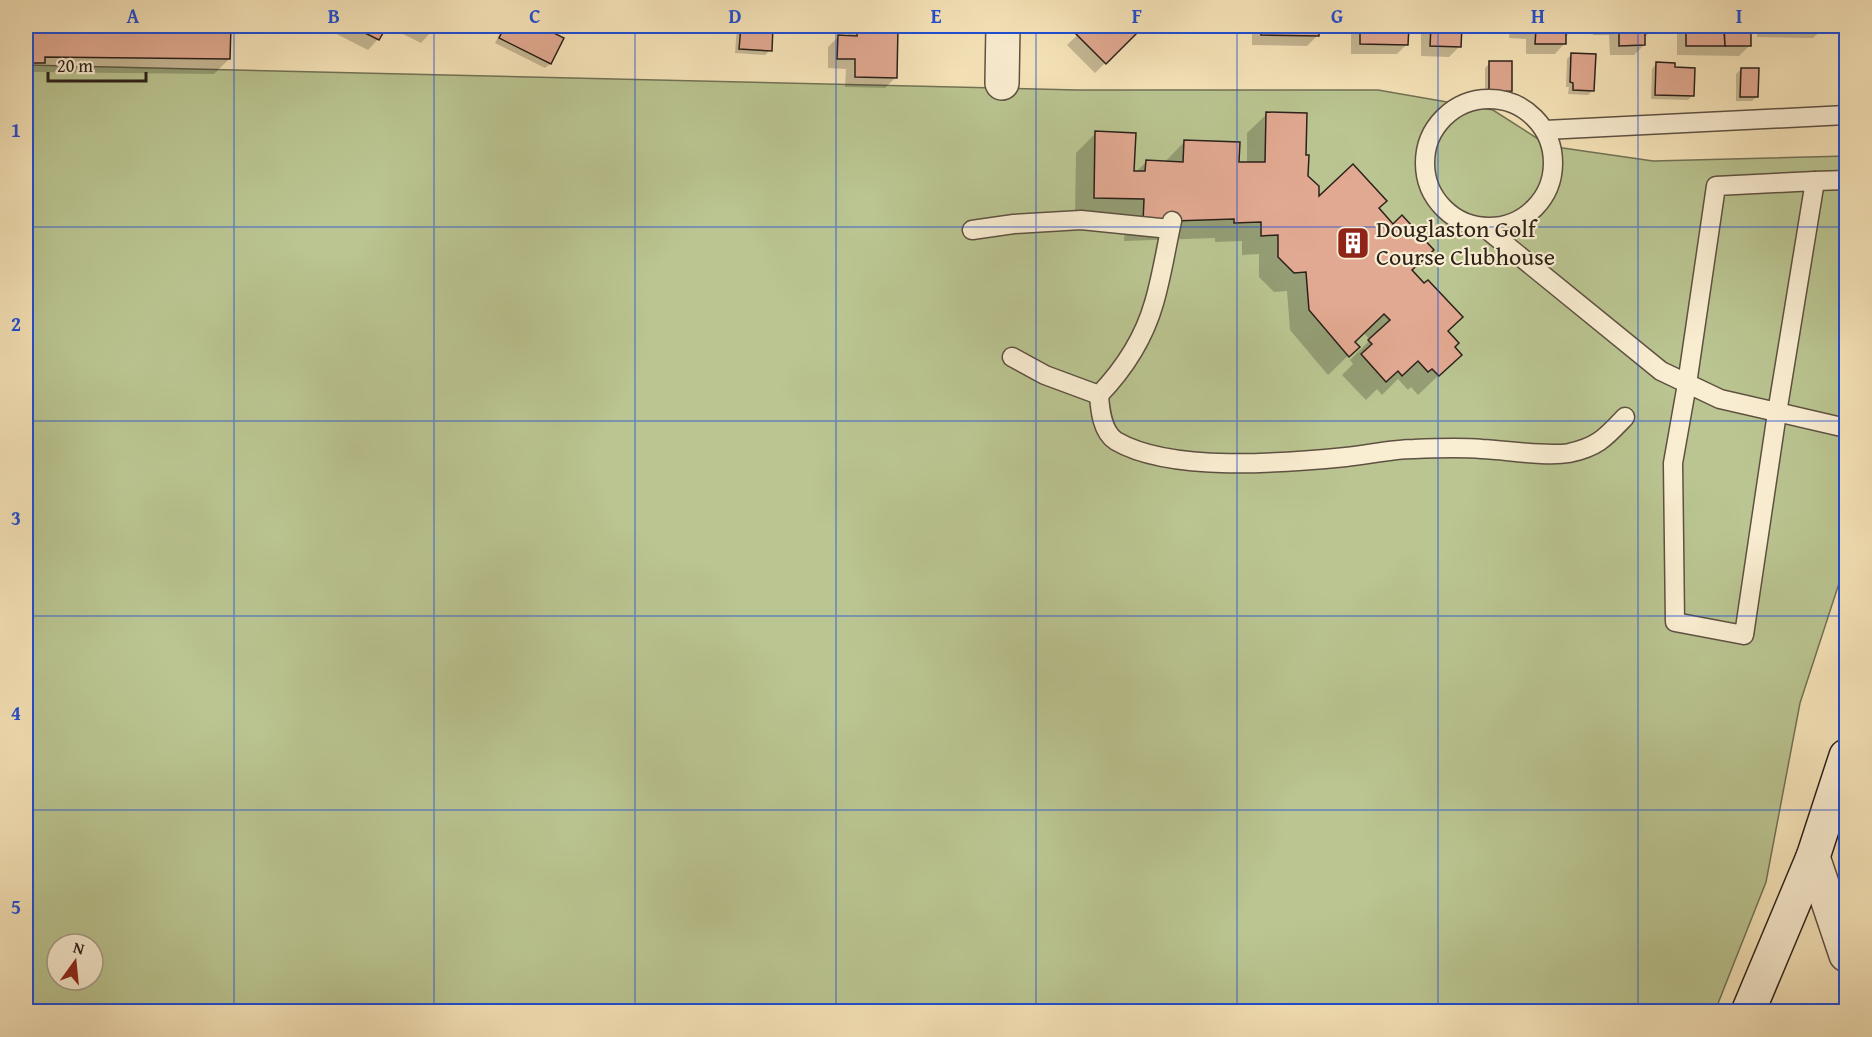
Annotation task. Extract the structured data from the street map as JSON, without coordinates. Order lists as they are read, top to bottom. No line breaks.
{"places":{"building":["Douglaston Golf Course Clubhouse"]},"scale_bar":"20 m","north":"top","grid":{"columns":["A","B","C","D","E","F","G","H","I"],"rows":["1","2","3","4","5"]}}
